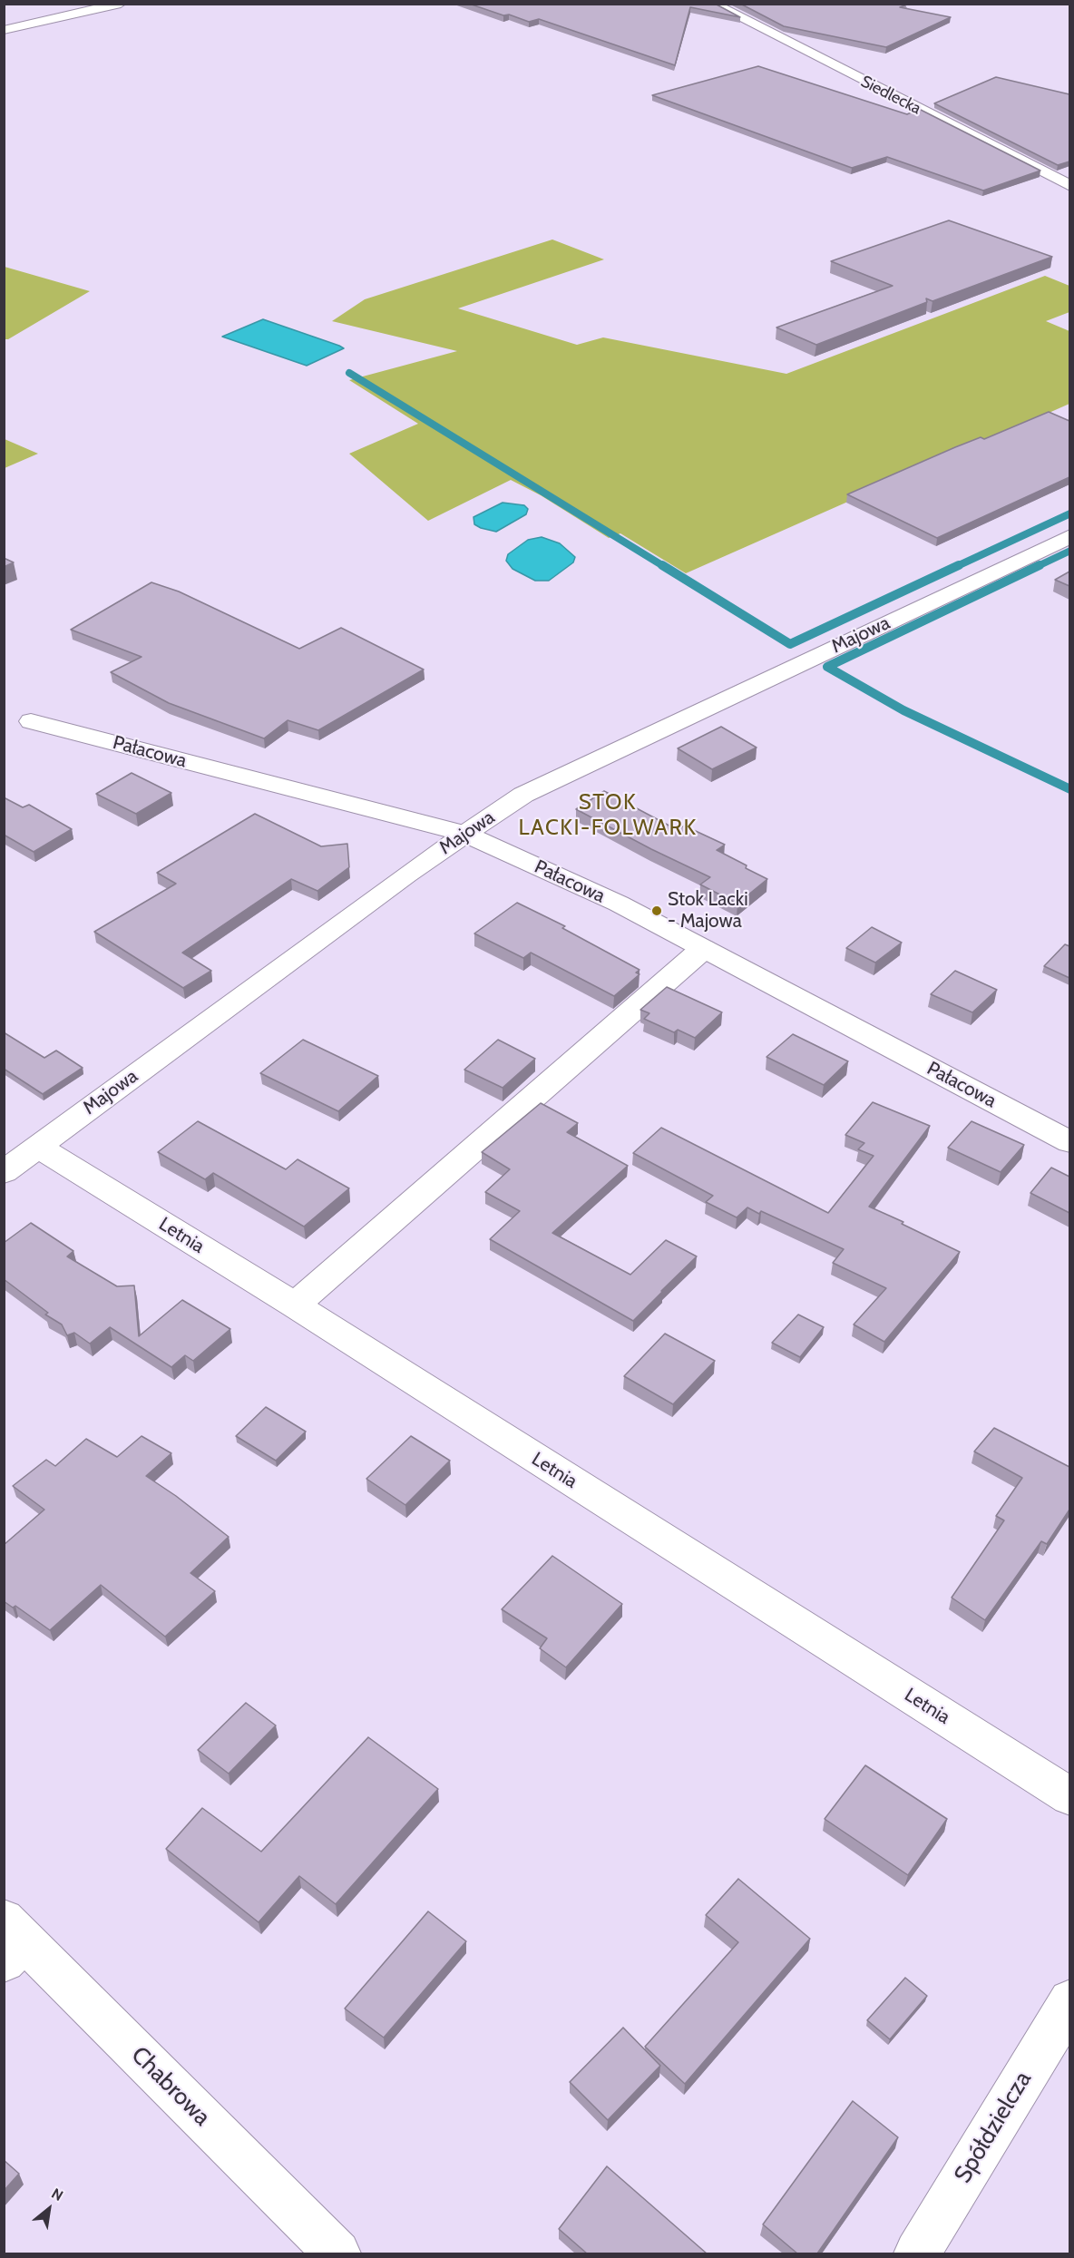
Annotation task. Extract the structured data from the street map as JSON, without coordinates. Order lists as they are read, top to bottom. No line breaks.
{"streets":{"street":["Siedlecka","Majowa","Pałacowa","Letnia","Chabrowa","Spółdzielcza"]},"crossings":[["Majowa","Pałacowa"],["Majowa","Letnia"]],"districts":["STOK LACKI-FOLWARK"],"places":["Stok Lacki - Majowa"],"north":"top right"}
